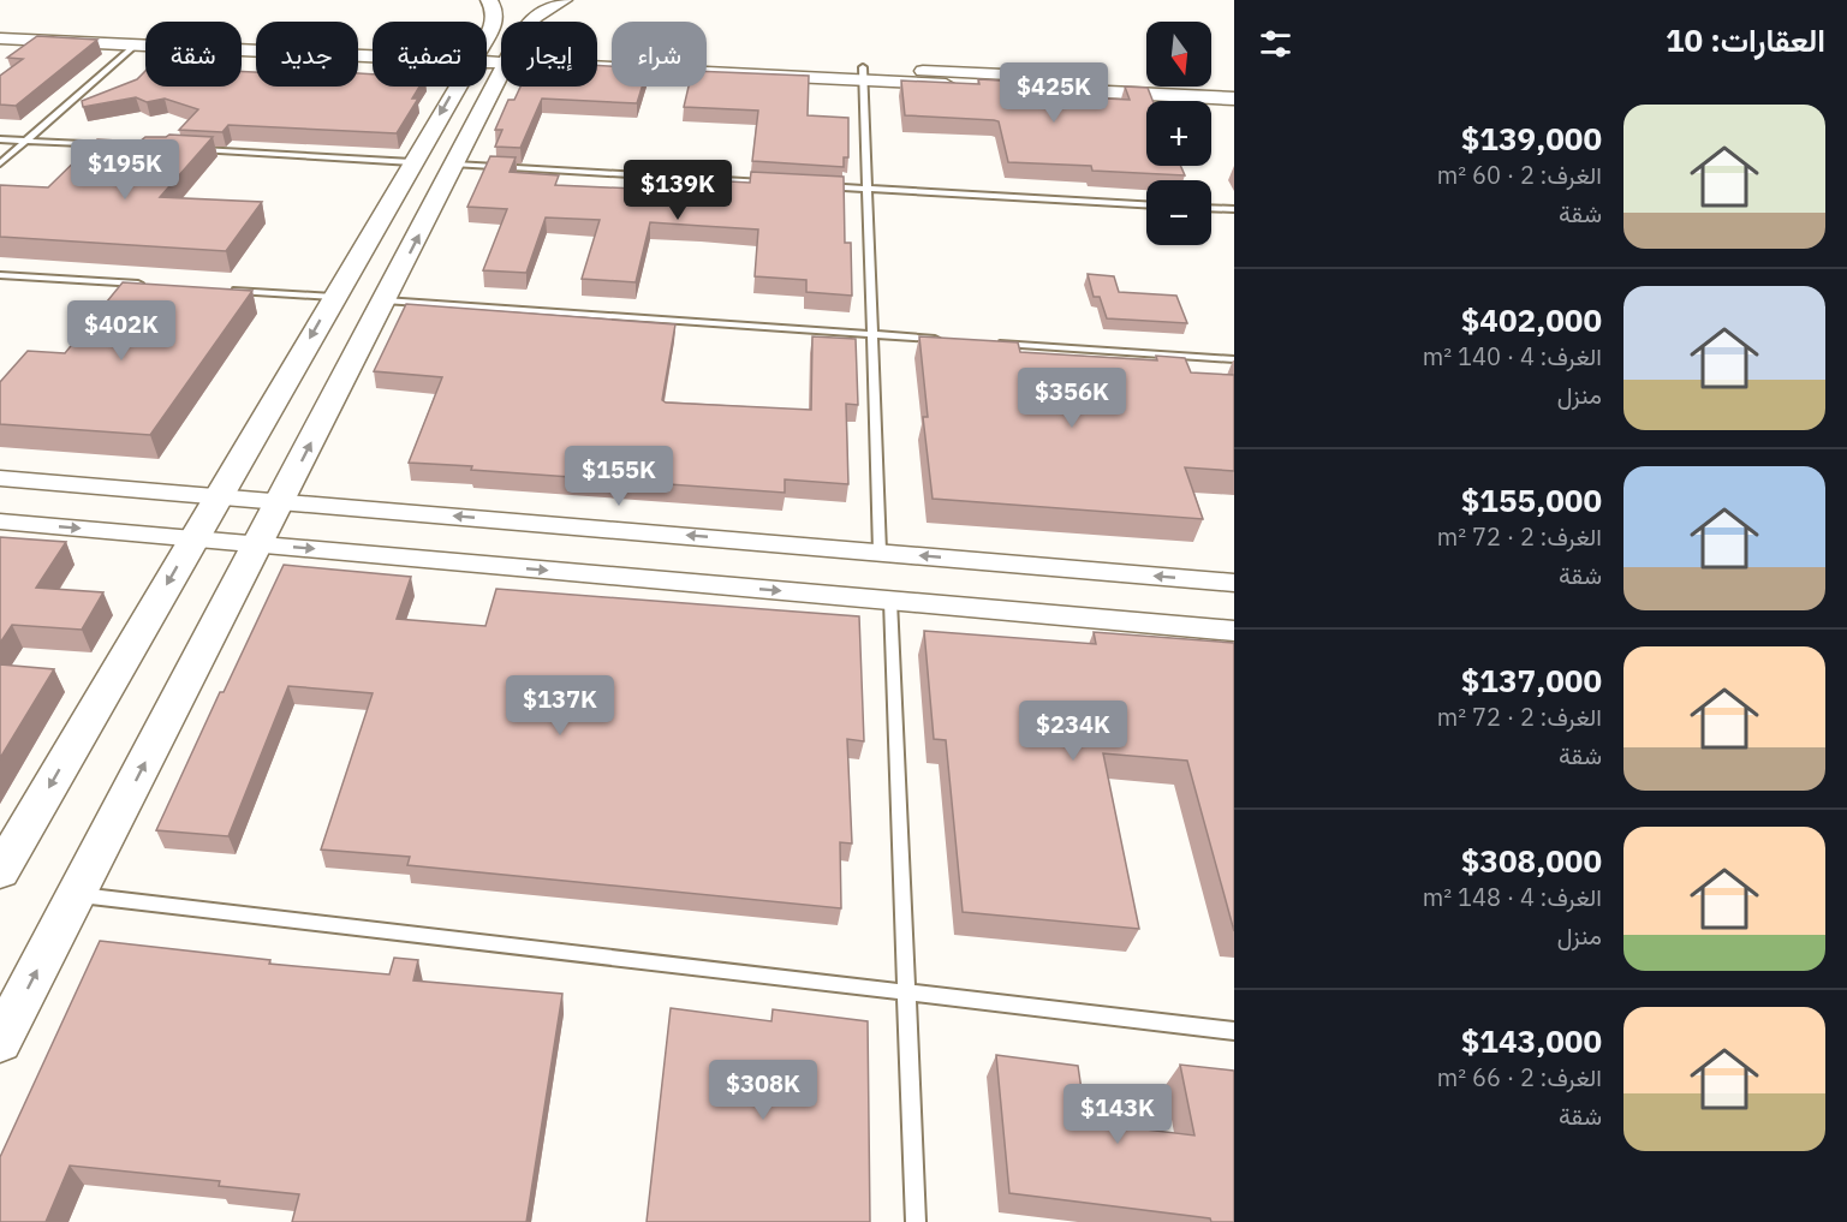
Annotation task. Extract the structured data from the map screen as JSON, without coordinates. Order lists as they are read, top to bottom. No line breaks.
{"north":"bottom","page":{"heading":"العقارات: 10","map_buttons":["+","−"],"chip":["شراء","إيجار","تصفية","جديد","شقة"],"price":["$425K","$195K","$139K","$402K","$356K","$155K","$137K","$234K","$308K","$143K"],"list":[{"name":"$139,000","note":"الغرف: 2 · 60 m² · شقة"},{"name":"$402,000","note":"الغرف: 4 · 140 m² · منزل"},{"name":"$155,000","note":"الغرف: 2 · 72 m² · شقة"},{"name":"$137,000","note":"الغرف: 2 · 72 m² · شقة"},{"name":"$308,000","note":"الغرف: 4 · 148 m² · منزل"},{"name":"$143,000","note":"الغرف: 2 · 66 m² · شقة"}]}}
